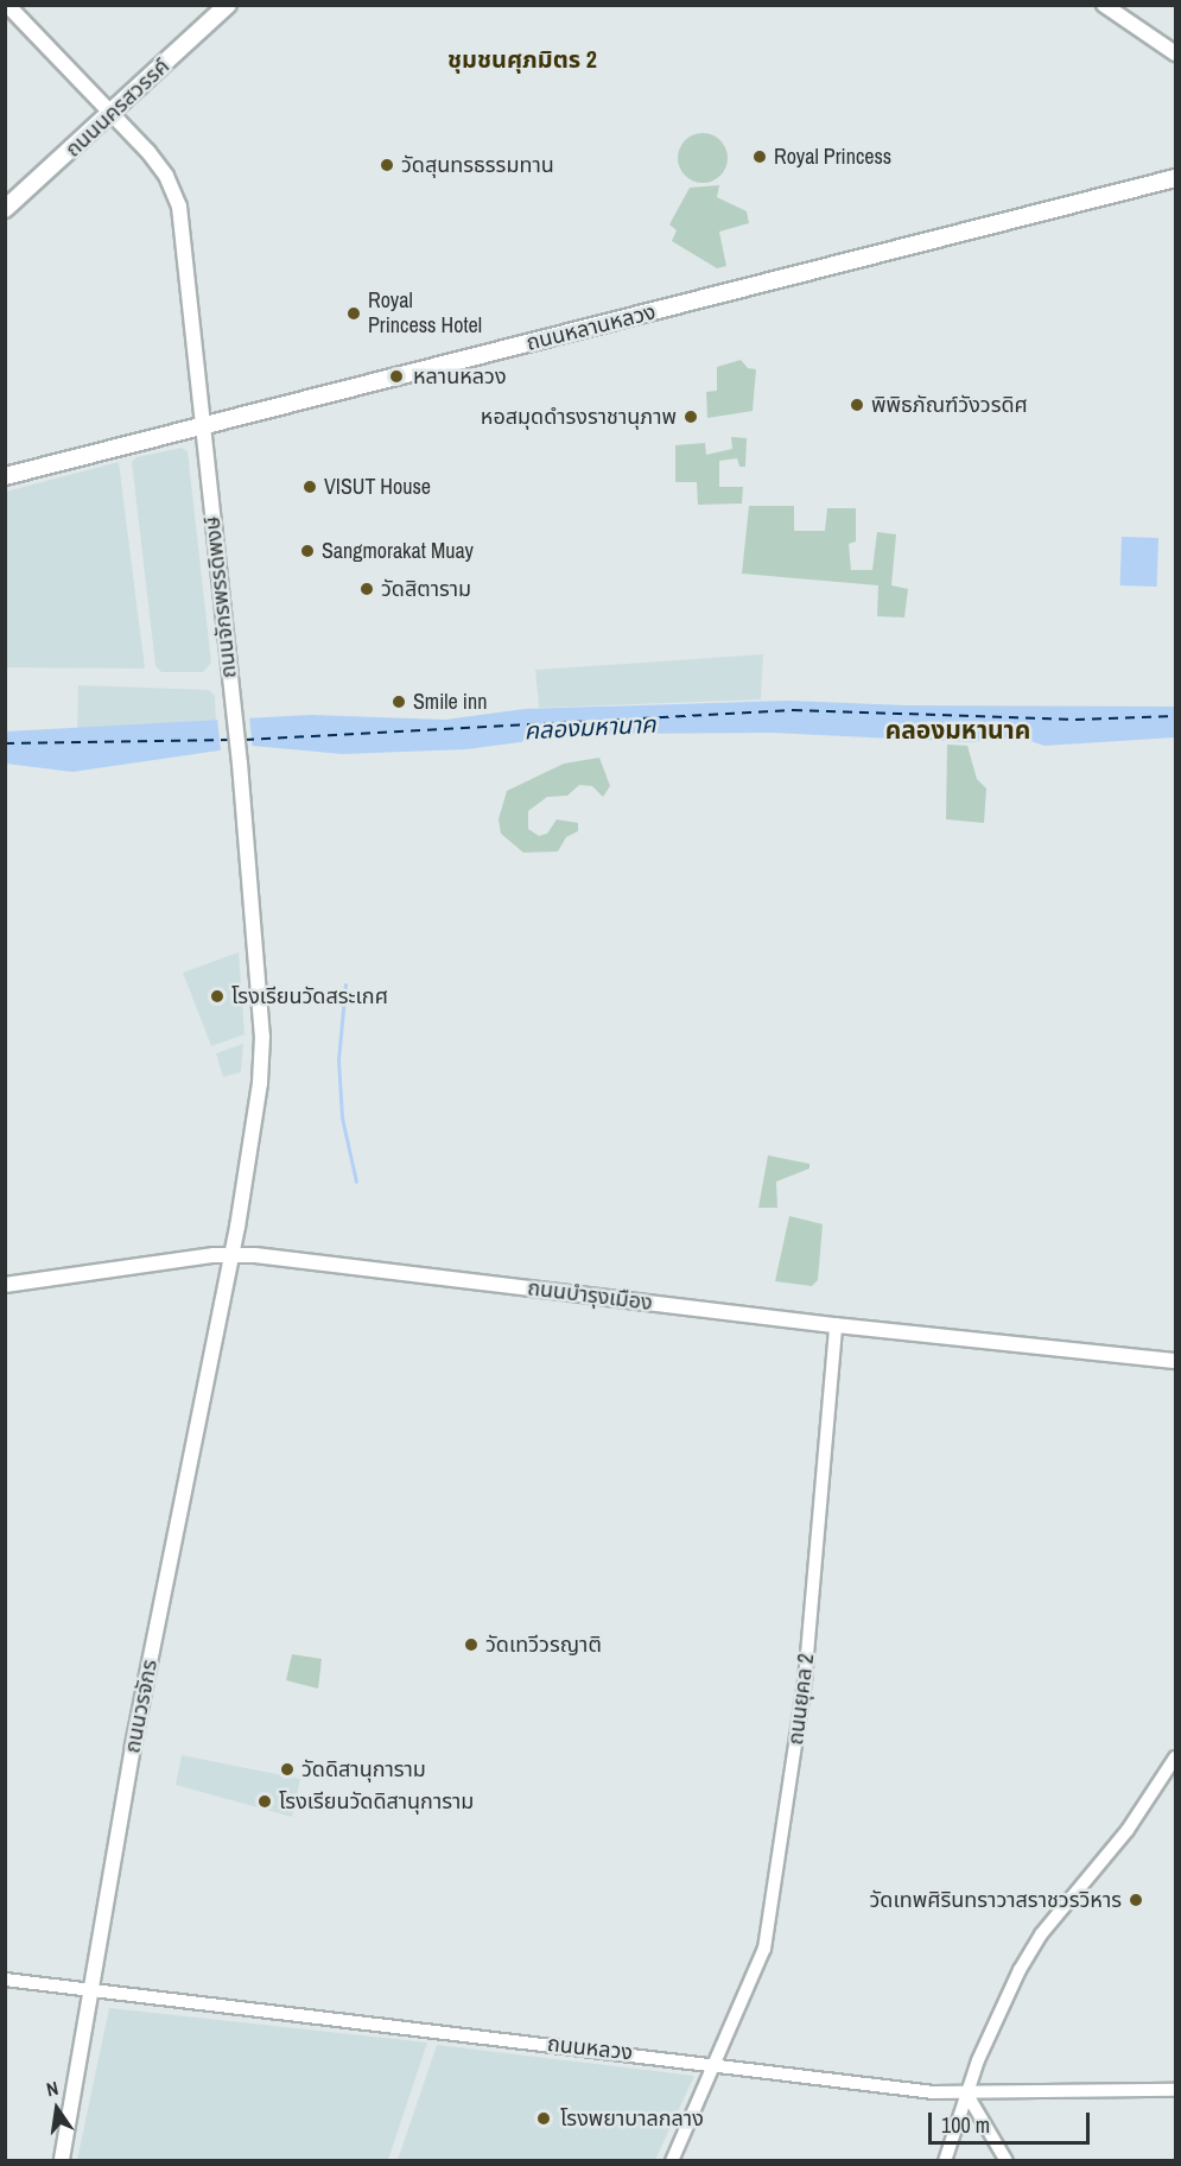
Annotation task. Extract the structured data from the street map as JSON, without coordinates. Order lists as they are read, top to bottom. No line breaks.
{"streets":{"main road":["ถนนนครสวรรค์","ถนนหลานหลวง","ถนนจักรพรรดิพงษ์","ถนนบำรุงเมือง","ถนนวรจักร"],"street":["ถนนยุคล 2","ถนนหลวง"]},"crossings":[["ถนนนครสวรรค์","ถนนจักรพรรดิพงษ์"],["ถนนหลานหลวง","ถนนจักรพรรดิพงษ์"],["ถนนจักรพรรดิพงษ์","ถนนบำรุงเมือง"],["ถนนจักรพรรดิพงษ์","ถนนวรจักร"],["ถนนบำรุงเมือง","ถนนยุคล 2"],["ถนนบำรุงเมือง","ถนนวรจักร"],["ถนนยุคล 2","ถนนหลวง"],["ถนนวรจักร","ถนนหลวง"]],"districts":["ชุมชนศุภมิตร 2","คลองมหานาค"],"water":["คลองมหานาค"],"places":["Royal Princess","วัดสุนทรธรรมทาน","Royal Princess Hotel","หลานหลวง","พิพิธภัณฑ์วังวรดิศ","หอสมุดดำรงราชานุภาพ","VISUT House","Sangmorakat Muay","วัดสิตาราม","Smile inn","โรงเรียนวัดสระเกศ","วัดเทวีวรญาติ","วัดดิสานุการาม","โรงเรียนวัดดิสานุการาม","วัดเทพศิรินทราวาสราชวรวิหาร","โรงพยาบาลกลาง"],"scale_bar":"100 m","north":"top"}
